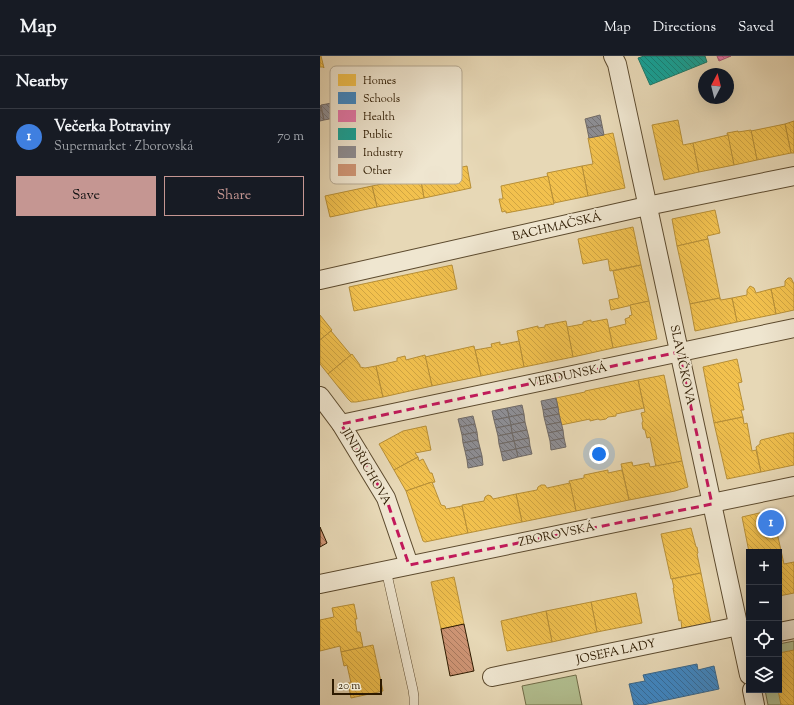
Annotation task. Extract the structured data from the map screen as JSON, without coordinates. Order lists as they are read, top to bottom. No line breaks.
{"streets":{"street":["BACHMAČSKÁ","SLAVÍČKOVA","VERDUNSKÁ","JINDŘICHOVA","ZBOROVSKÁ","JOSEFA LADY"]},"crossings":[["BACHMAČSKÁ","SLAVÍČKOVA"],["SLAVÍČKOVA","VERDUNSKÁ"],["SLAVÍČKOVA","ZBOROVSKÁ"],["SLAVÍČKOVA","JOSEFA LADY"],["VERDUNSKÁ","JINDŘICHOVA"],["JINDŘICHOVA","ZBOROVSKÁ"]],"legend":["Homes","Schools","Health","Public","Industry","Other"],"scale_bar":"20 m","north":"top","page":{"header":"Map","nav":["Map","Directions","Saved"],"heading":"Nearby","list":[{"mark":"1","name":"Večerka Potraviny","note":"Supermarket · Zborovská","value":"70 m"}],"buttons":["Save","Share"],"pins":"1","map_buttons":["+","−"],"scale":"20 m"}}
